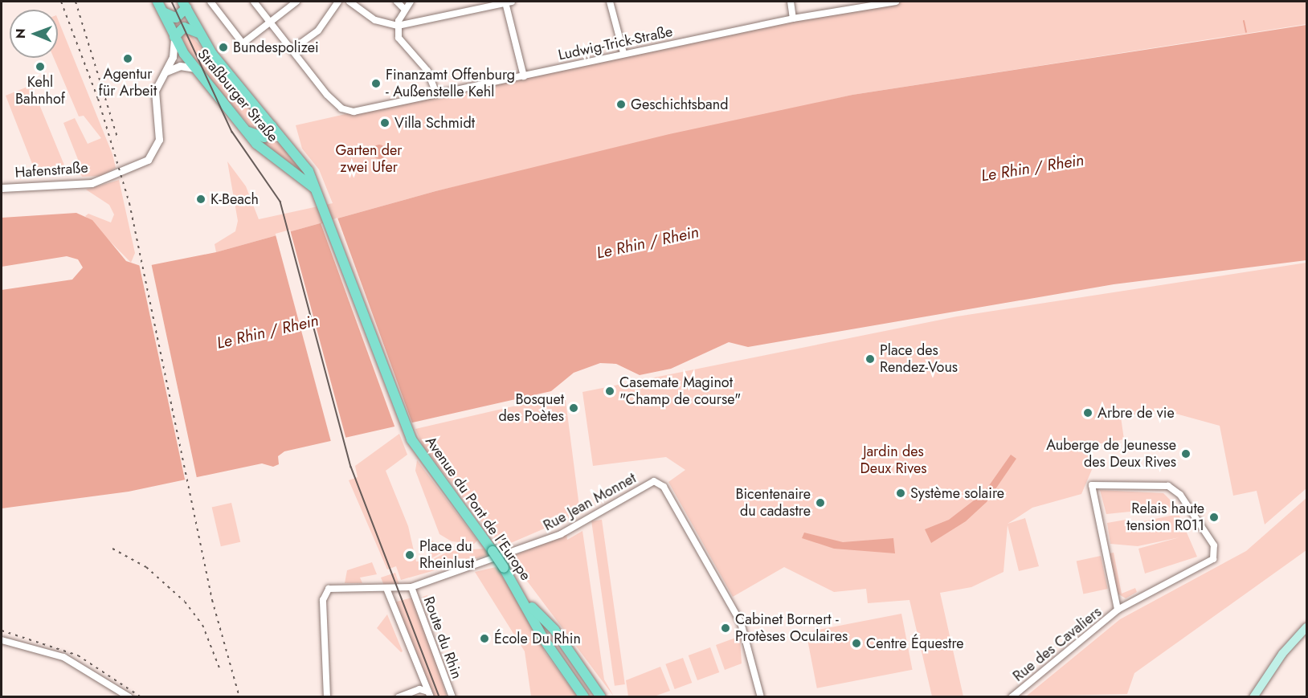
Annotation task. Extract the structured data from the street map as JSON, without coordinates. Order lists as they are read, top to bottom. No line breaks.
{"streets":{"main road":["Straßburger Straße","Avenue du Pont de l'Europe"],"street":["Ludwig-Trick-Straße","Hafenstraße","Rue Jean Monnet","Route du Rhin","Rue des Cavaliers"]},"crossings":[["Straßburger Straße","Hafenstraße"],["Straßburger Straße","Avenue du Pont de l'Europe"],["Rue Jean Monnet","Route du Rhin"]],"water":["Le Rhin / Rhein"],"parks":["Garten der zwei Ufer","Jardin des Deux Rives"],"places":["Bundespolizei","Agentur für Arbeit","Kehl Bahnhof","Finanzamt Offenburg - Außenstelle Kehl","Geschichtsband","Villa Schmidt","K-Beach","Place des Rendez-Vous","Casemate Maginot \"Champ de course\"","Bosquet des Poètes","Arbre de vie","Auberge de Jeunesse des Deux Rives","Système solaire","Bicentenaire du cadastre","Relais haute tension R011","Place du Rheinlust","Cabinet Bornert - Protèses Oculaires","École Du Rhin","Centre Équestre"],"north":"left"}
